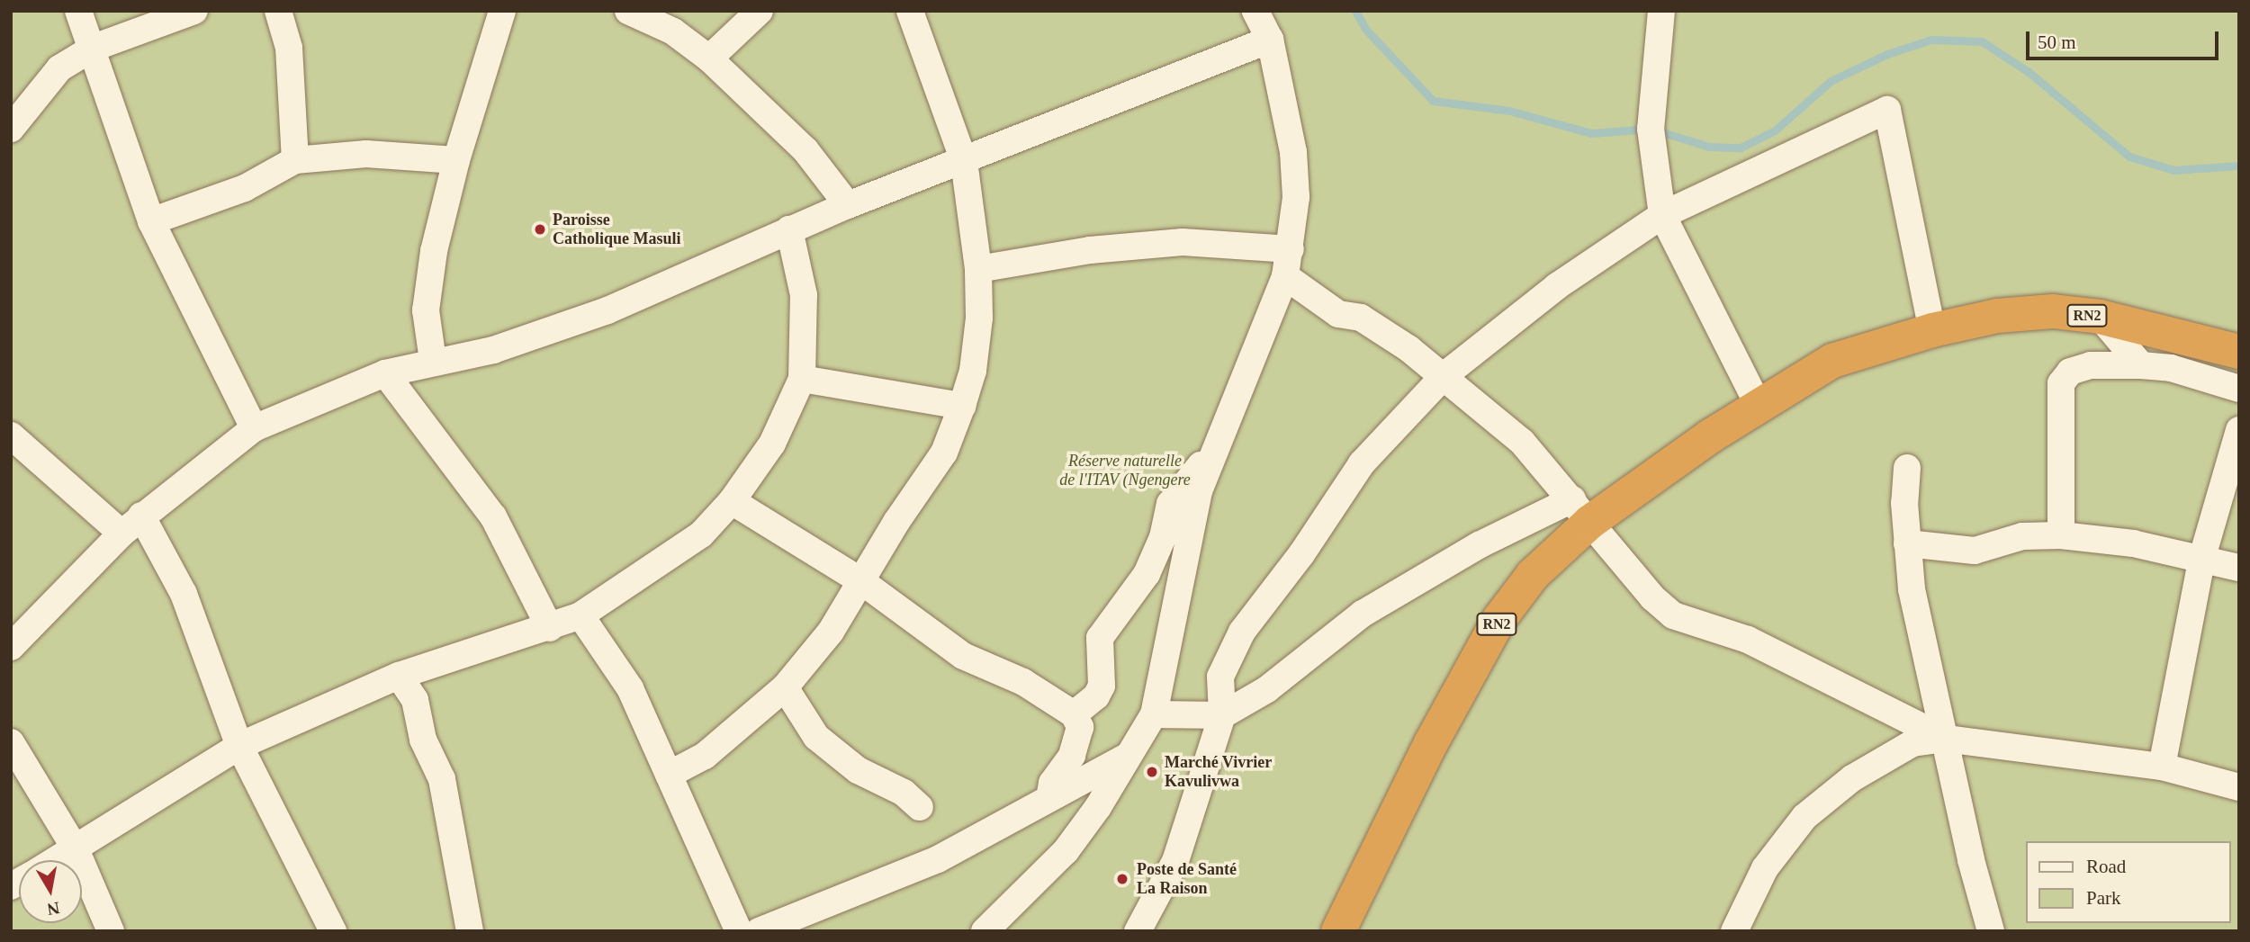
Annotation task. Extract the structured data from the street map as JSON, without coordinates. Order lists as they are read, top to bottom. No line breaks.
{"streets":{"highway":["RN2"]},"parks":["Réserve naturelle de l'ITAV (Ngengere"],"places":["Paroisse Catholique Masuli","Marché Vivrier Kavulivwa","Poste de Santé La Raison"],"legend":["Road","Park"],"scale_bar":"50 m","north":"bottom"}
